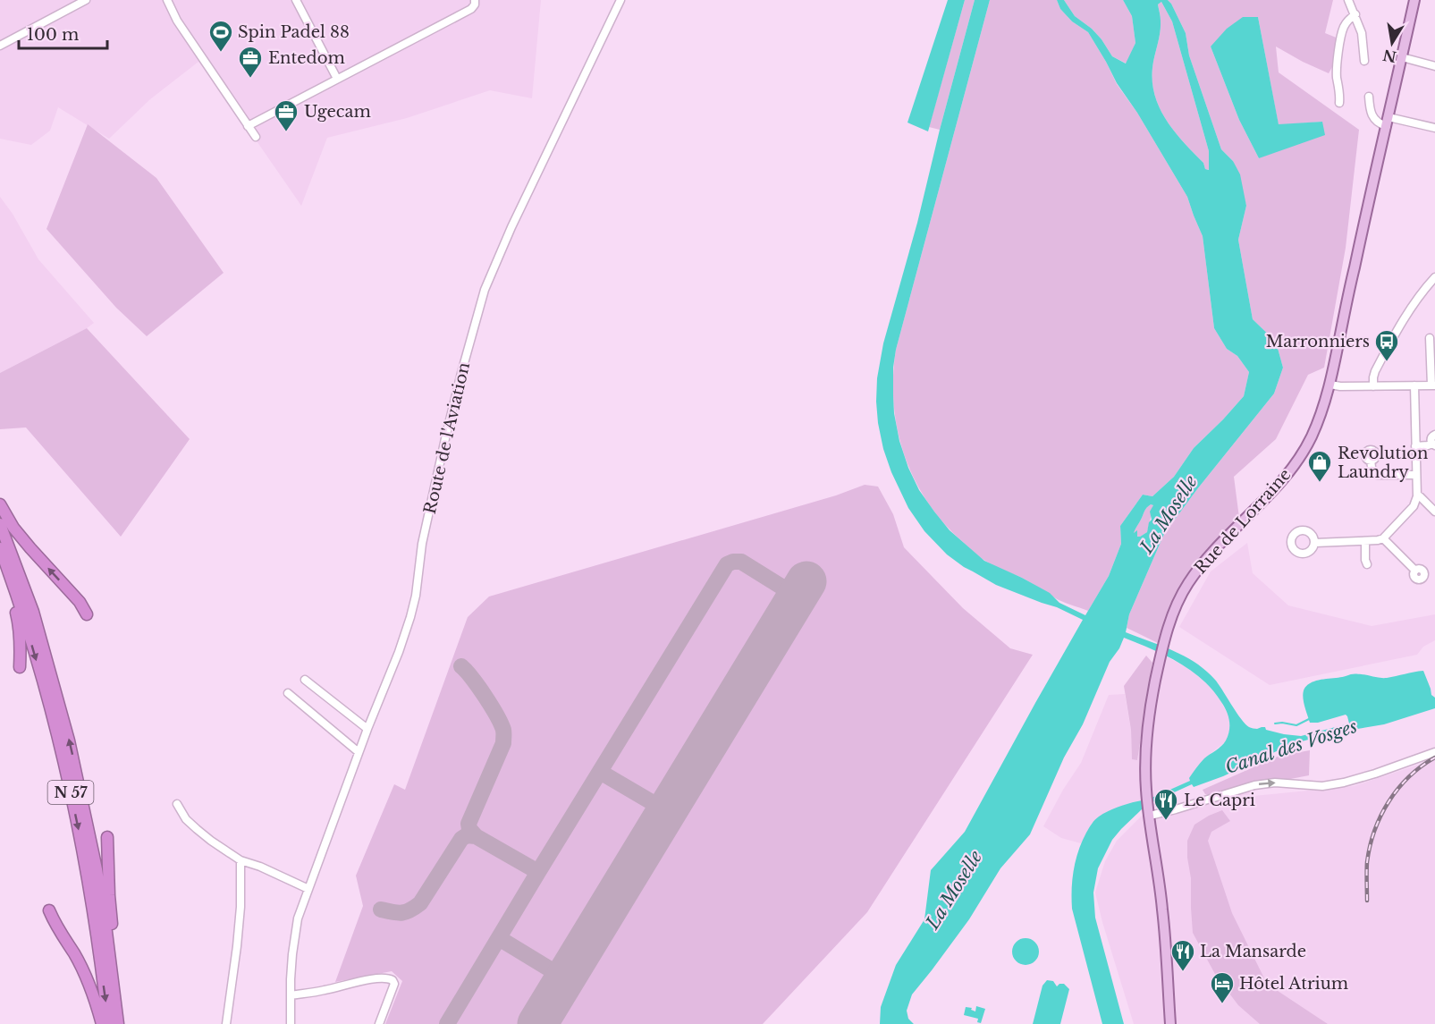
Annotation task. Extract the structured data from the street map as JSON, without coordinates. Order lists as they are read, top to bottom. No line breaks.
{"streets":{"highway":["N 57"],"main road":["Rue de Lorraine"],"street":["Route de l'Aviation"]},"water":["La Moselle","Canal des Vosges"],"places":{"sports":["Spin Padel 88"],"office":["Entedom","Ugecam"],"bus stop":["Marronniers"],"shop":["Revolution Laundry"],"restaurant":["Le Capri","La Mansarde"],"hotel":["Hôtel Atrium"]},"scale_bar":"100 m","north":"bottom"}
